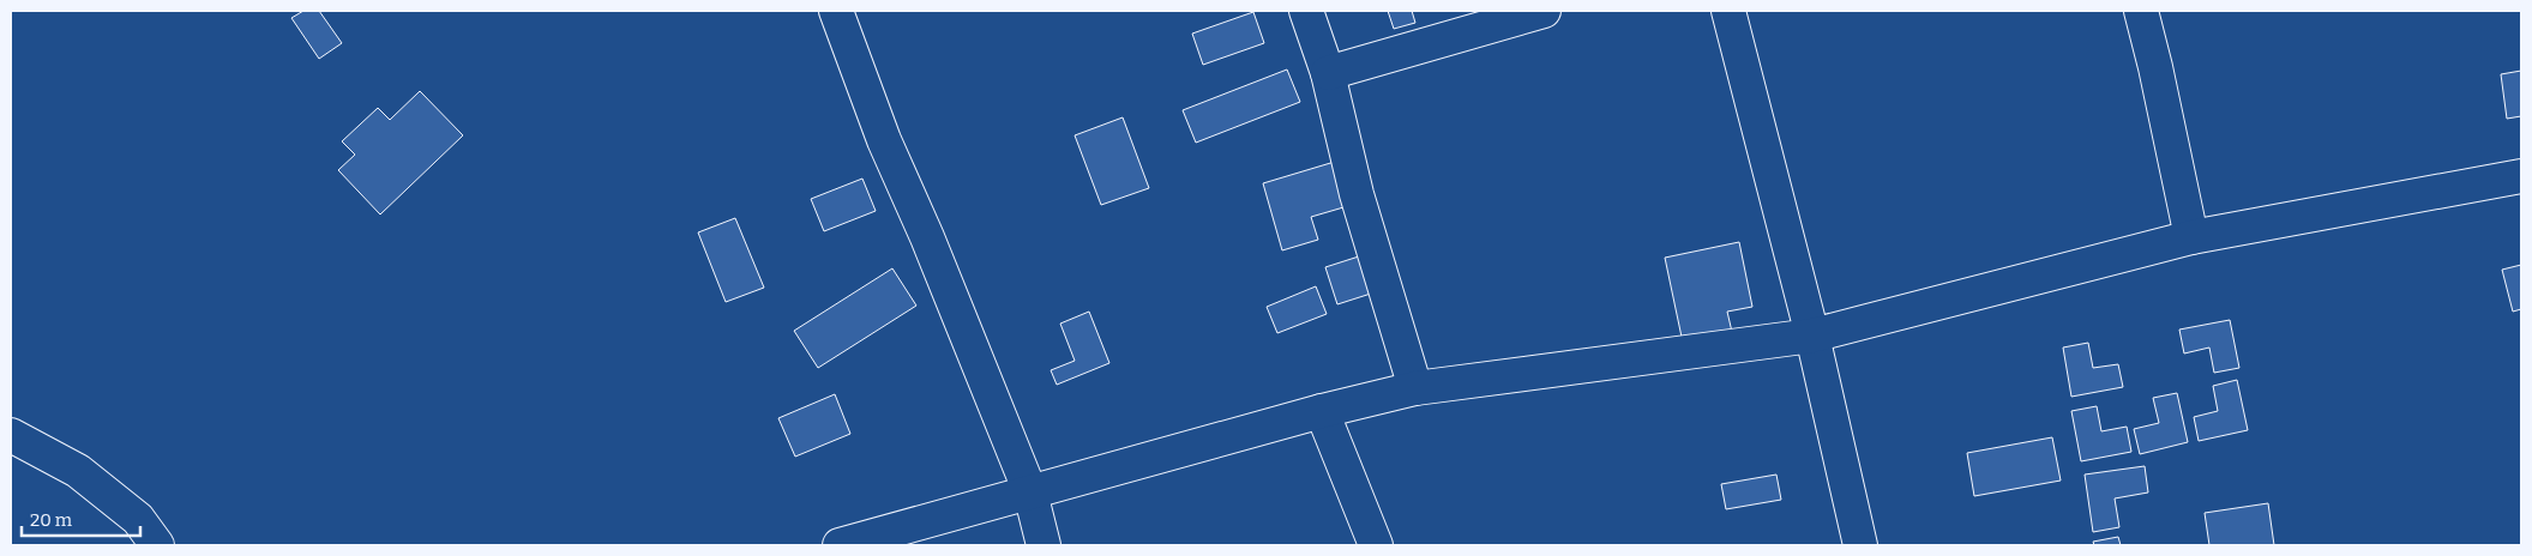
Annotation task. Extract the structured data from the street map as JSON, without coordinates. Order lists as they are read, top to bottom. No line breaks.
{"scale_bar":"20 m"}
